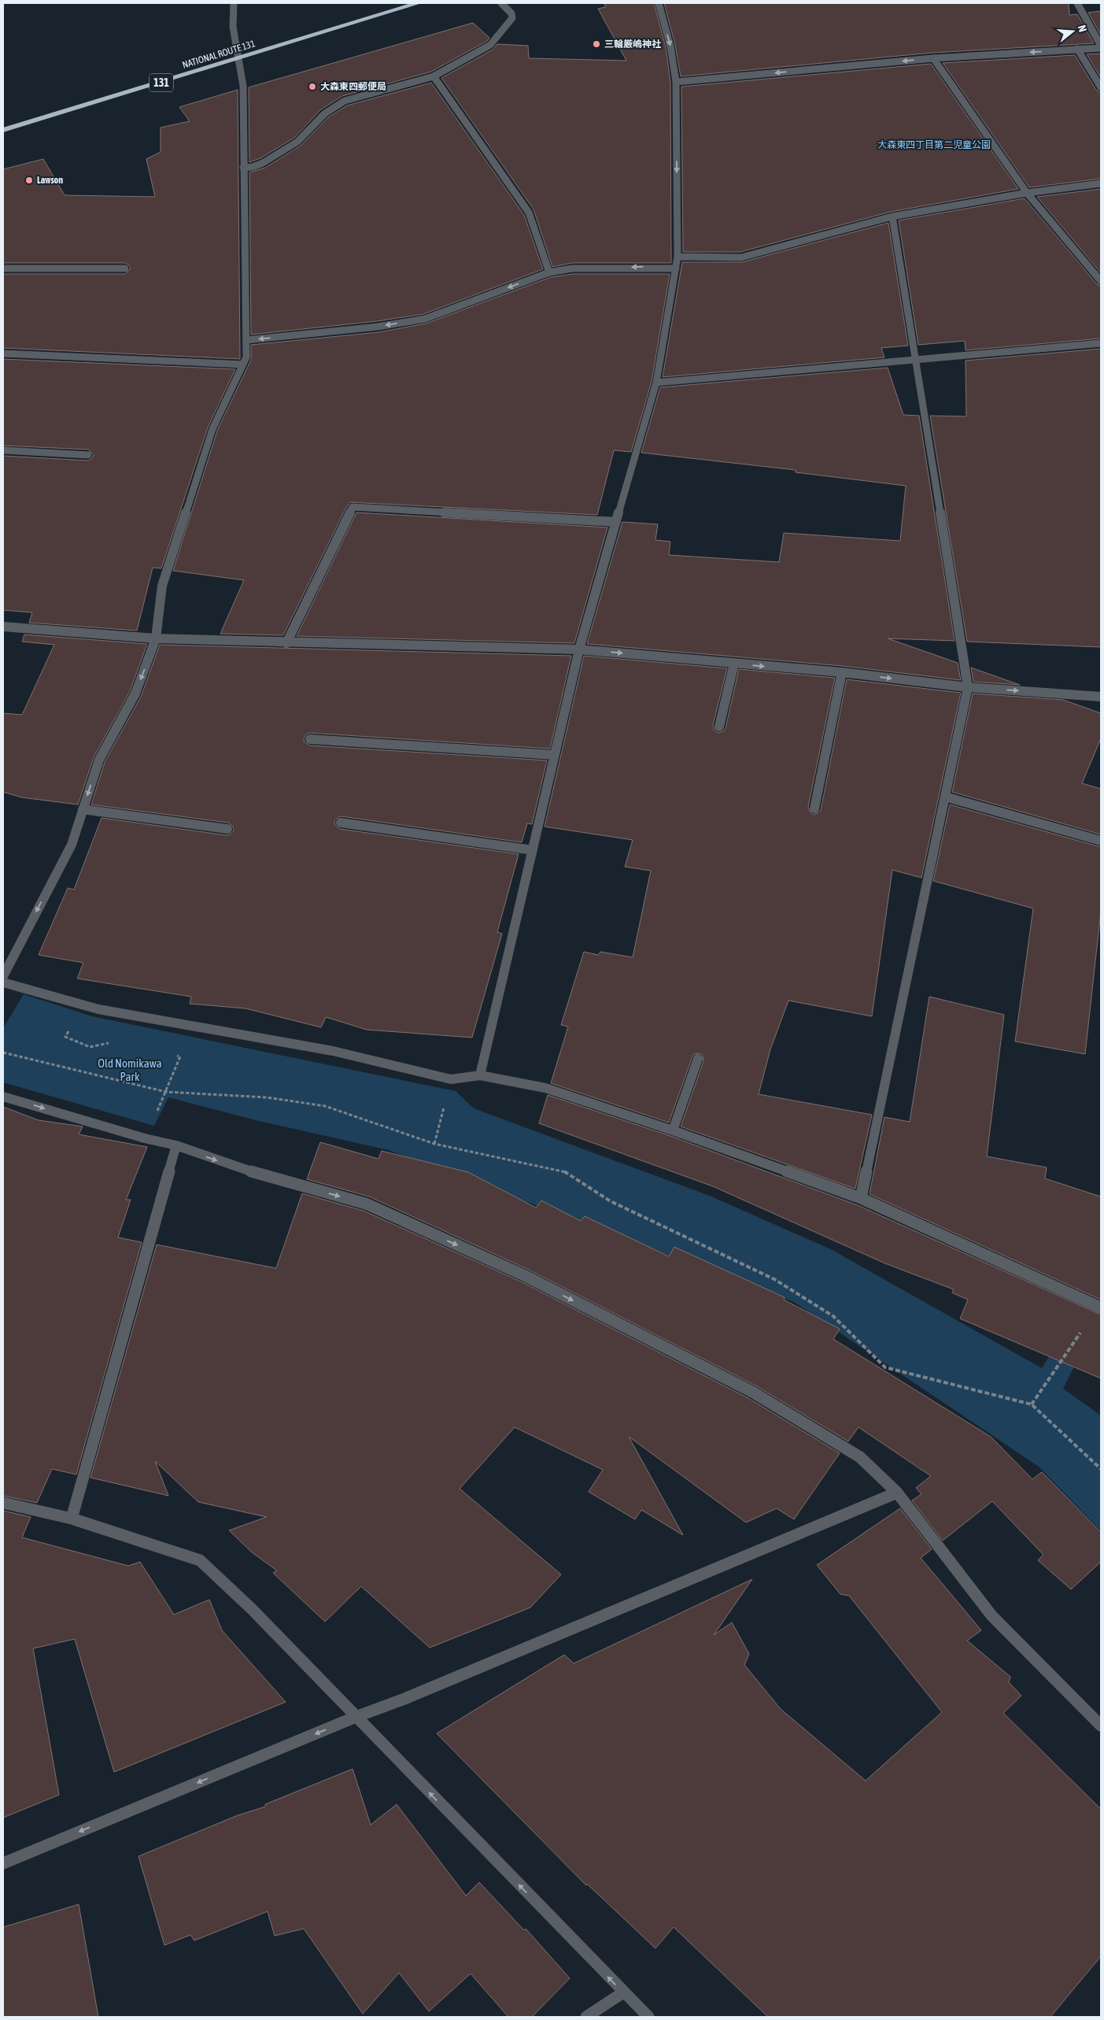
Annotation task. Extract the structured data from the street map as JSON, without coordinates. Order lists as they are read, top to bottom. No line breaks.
{"streets":{"highway":["NATIONAL ROUTE 131","131"]},"parks":["大森東四丁目第二児童公園","Old Nomikawa Park"],"places":["三輪厳嶋神社","大森東四郵便局","Lawson"],"north":"right"}
